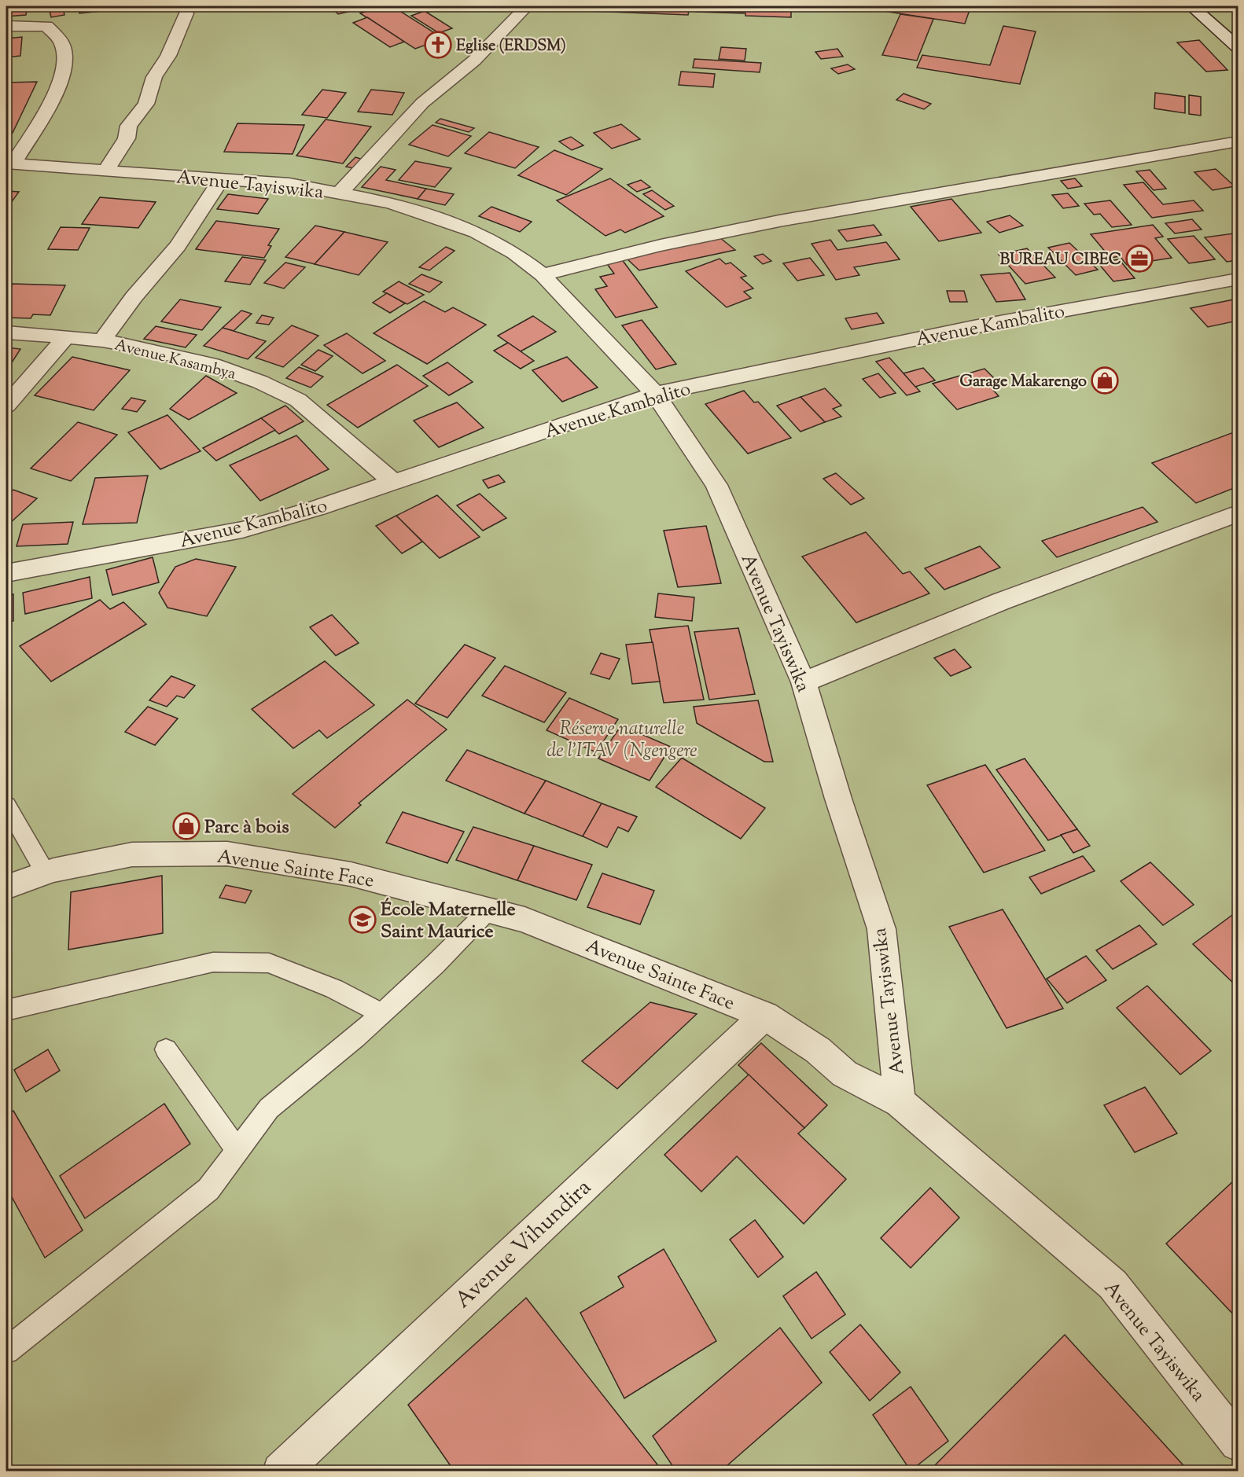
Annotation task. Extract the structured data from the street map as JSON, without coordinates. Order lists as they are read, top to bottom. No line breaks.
{"streets":{"street":["Avenue Tayiswika","Avenue Kambalito","Avenue Kasambya","Avenue Sainte Face","Avenue Vihundira"]},"crossings":[["Avenue Tayiswika","Avenue Kambalito"],["Avenue Tayiswika","Avenue Sainte Face"],["Avenue Kambalito","Avenue Kasambya"],["Avenue Sainte Face","Avenue Vihundira"]],"parks":["Réserve naturelle de l'ITAV (Ngengere"],"places":{"church":["Eglise (ERDSM)"],"office":["BUREAU CIBEC"],"shop":["Garage Makarengo","Parc à bois"],"school or university":["École Maternelle Saint Maurice"]}}
